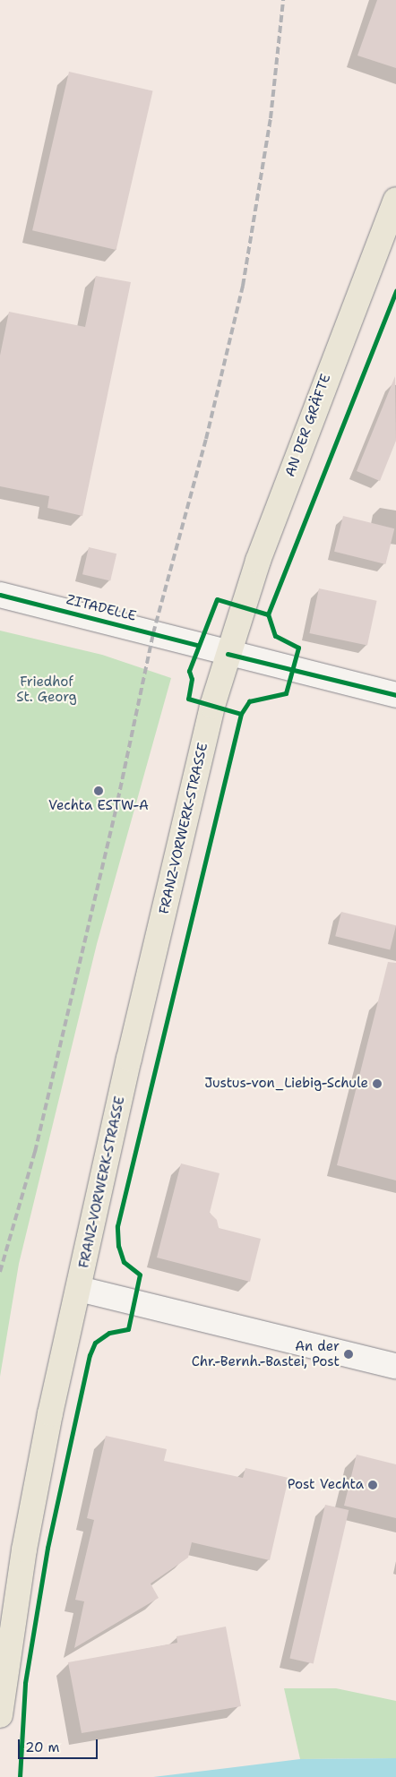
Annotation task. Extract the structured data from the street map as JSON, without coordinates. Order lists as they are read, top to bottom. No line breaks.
{"streets":{"main road":["AN DER GRÄFTE","FRANZ-VORWERK-STRASSE"],"street":["ZITADELLE"]},"crossings":[["AN DER GRÄFTE","ZITADELLE"],["AN DER GRÄFTE","FRANZ-VORWERK-STRASSE"],["ZITADELLE","FRANZ-VORWERK-STRASSE"]],"parks":["Friedhof St. Georg"],"places":["Vechta ESTW-A","Justus-von_Liebig-Schule","An der Chr.-Bernh.-Bastei, Post","Post Vechta"],"scale_bar":"20 m"}
